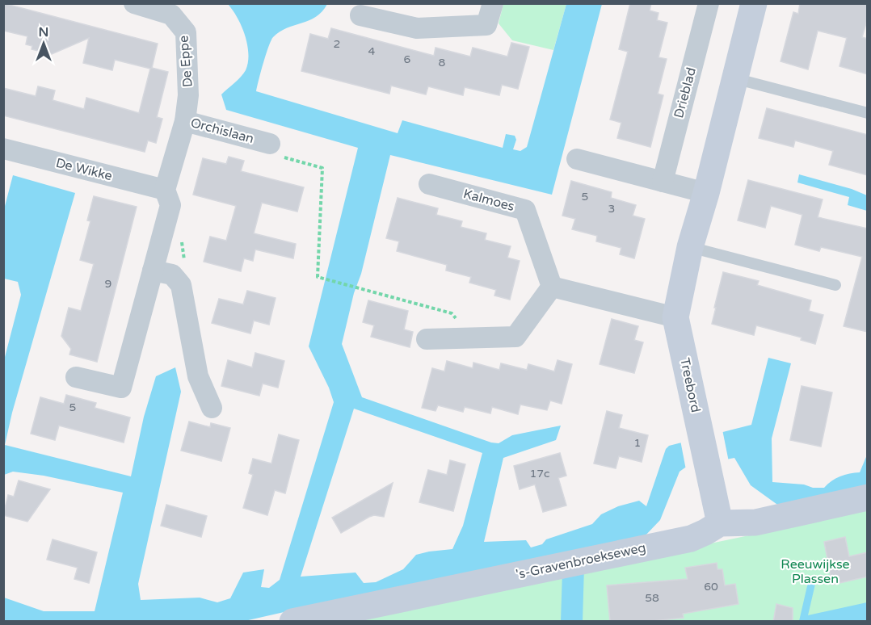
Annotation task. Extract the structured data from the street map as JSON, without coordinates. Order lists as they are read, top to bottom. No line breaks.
{"streets":{"street":["De Eppe","Drieblad","Orchislaan","De Wikke","Kalmoes","Treebord","'s-Gravenbroekseweg"]},"crossings":[["De Eppe","Orchislaan"],["Orchislaan","De Wikke"],["Treebord","'s-Gravenbroekseweg"]],"parks":["Reeuwijkse Plassen"],"house_numbers":["2","4","6","8","5","3","9","5","1","17c","60","58"],"north":"top"}
